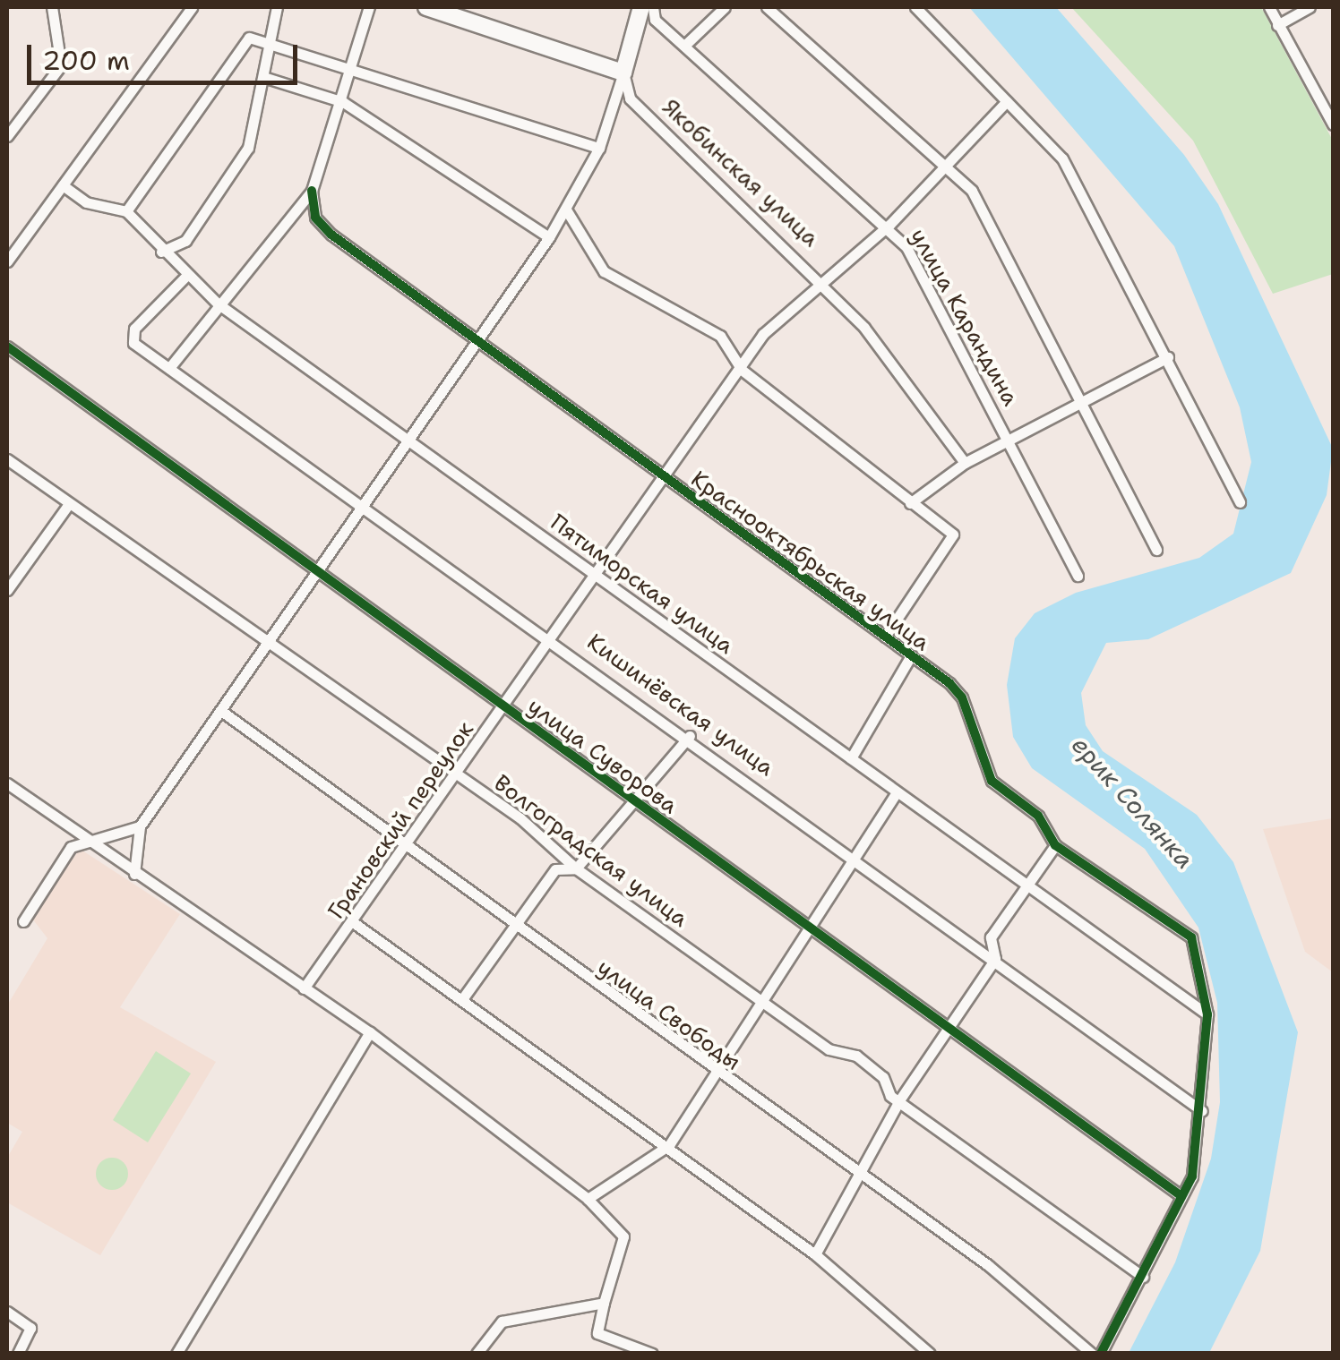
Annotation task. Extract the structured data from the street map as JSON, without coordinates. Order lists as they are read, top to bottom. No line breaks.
{"streets":{"street":["Якобинская улица","улица Карандина","Краснооктябрьская улица","Пятиморская улица","Кишинёвская улица","улица Суворова","Грановский переулок","Волгоградская улица","улица Свободы"]},"crossings":[["Якобинская улица","Грановский переулок"],["улица Карандина","Грановский переулок"],["Краснооктябрьская улица","Пятиморская улица"],["Краснооктябрьская улица","Кишинёвская улица"],["Краснооктябрьская улица","улица Суворова"],["Краснооктябрьская улица","Грановский переулок"],["Краснооктябрьская улица","Волгоградская улица"],["Пятиморская улица","Кишинёвская улица"],["Пятиморская улица","Грановский переулок"],["Кишинёвская улица","Грановский переулок"],["улица Суворова","Грановский переулок"],["Грановский переулок","Волгоградская улица"],["Грановский переулок","улица Свободы"]],"water":["ерик Солянка"],"scale_bar":"200 m"}
